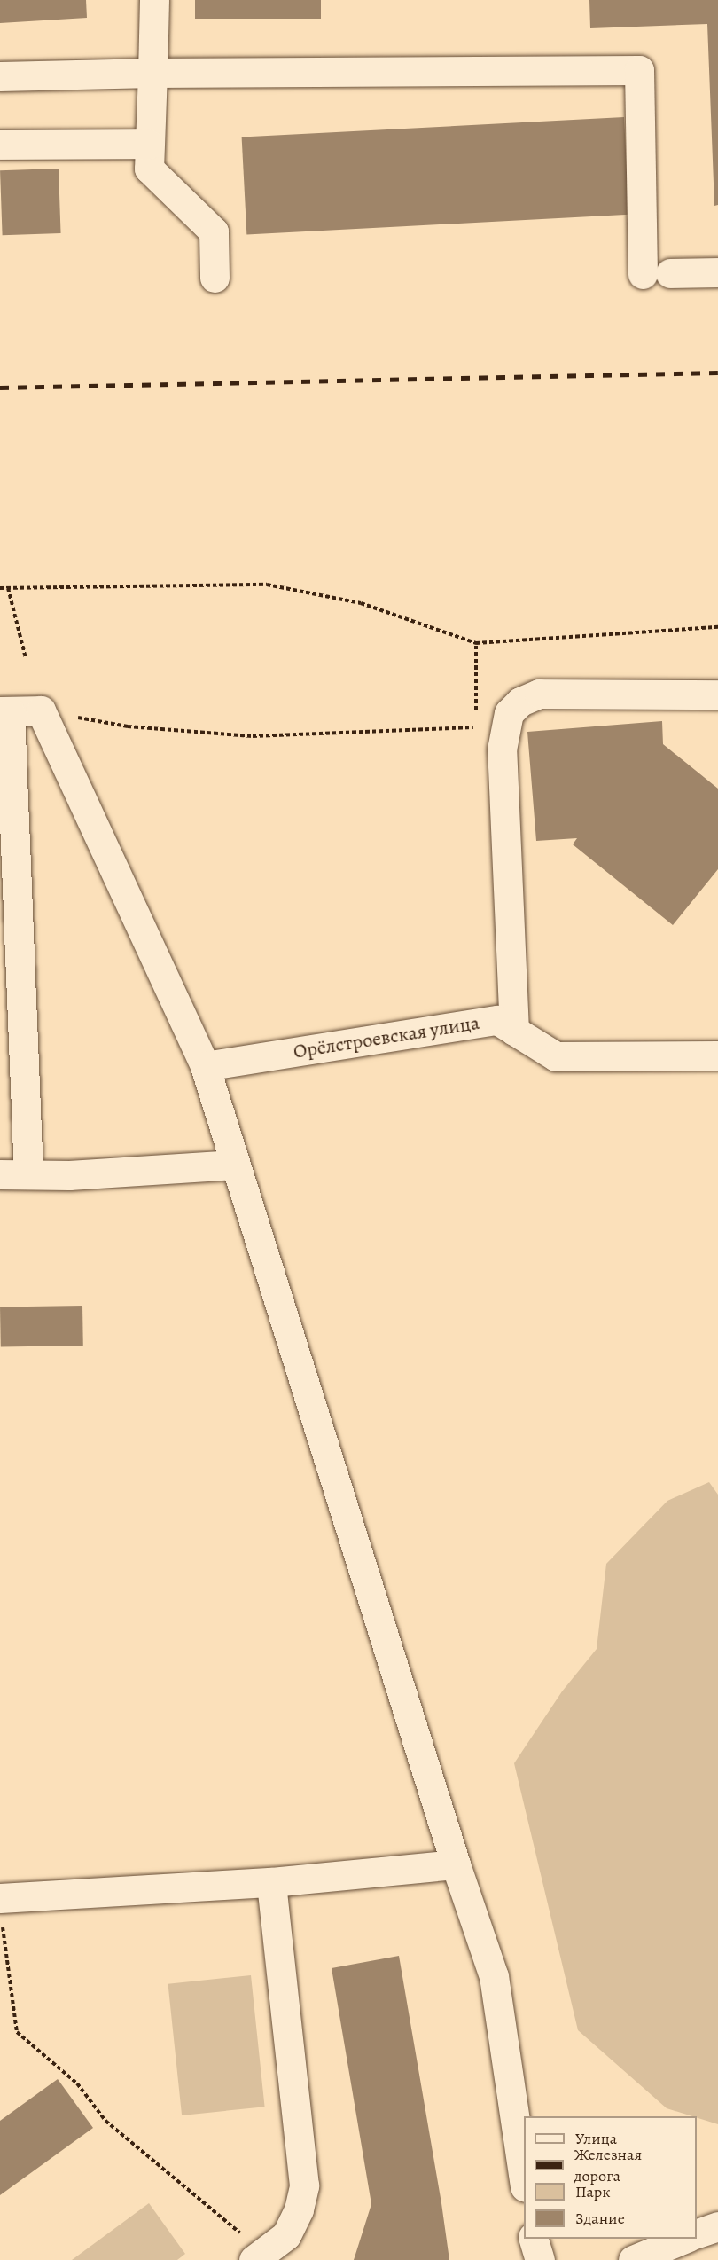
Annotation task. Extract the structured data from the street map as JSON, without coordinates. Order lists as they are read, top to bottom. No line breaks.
{"streets":{"street":["Орёлстроевская улица"]},"legend":["Улица","Железная дорога","Парк","Здание"]}
